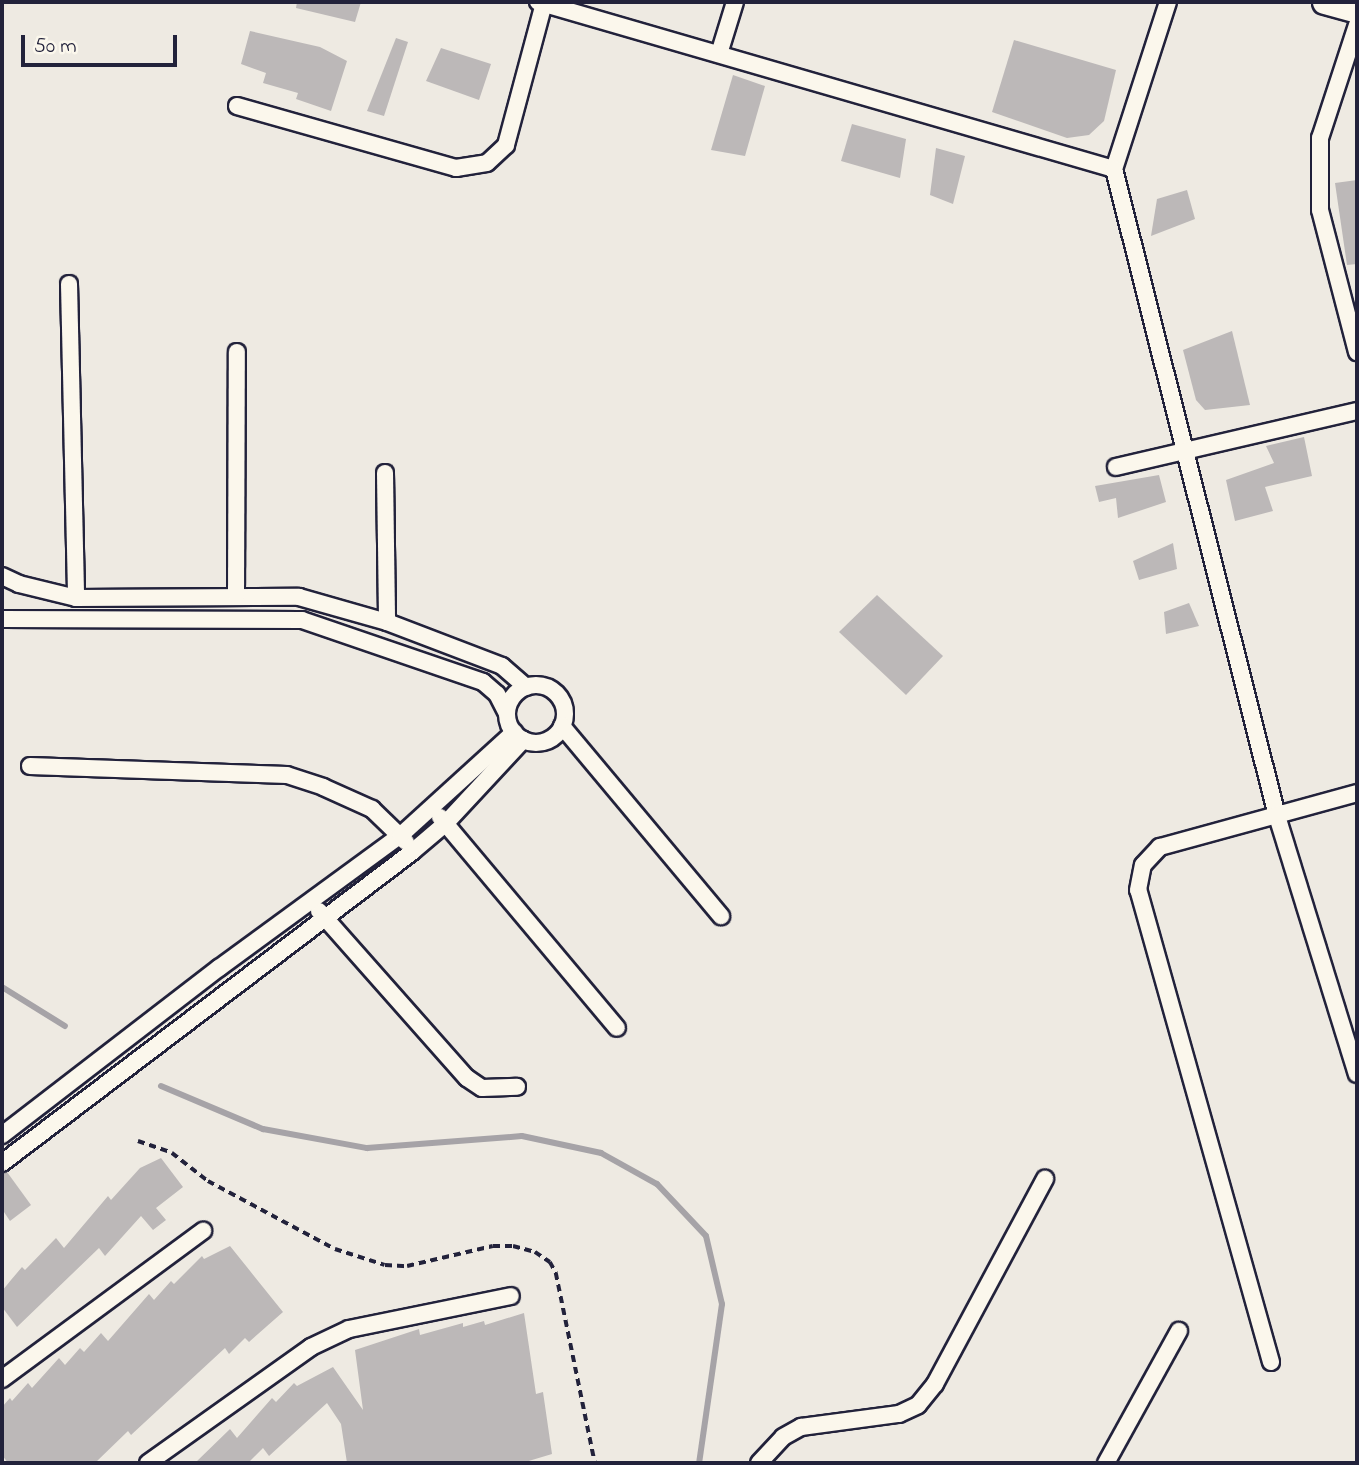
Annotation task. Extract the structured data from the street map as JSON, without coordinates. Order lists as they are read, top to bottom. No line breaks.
{"scale_bar":"50 m"}
